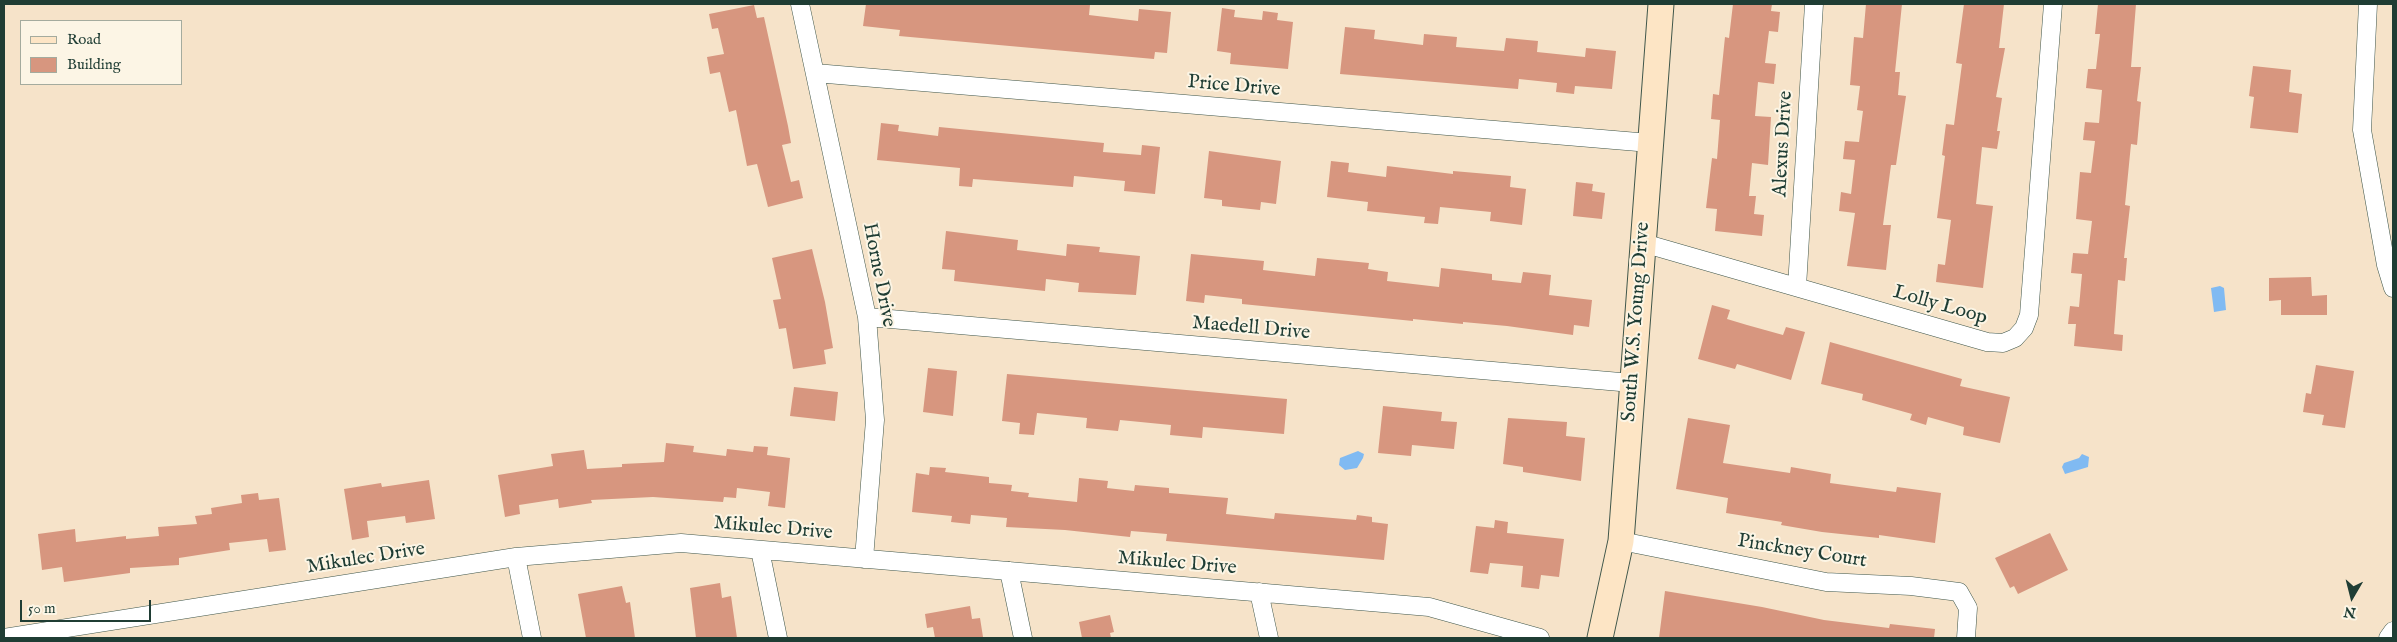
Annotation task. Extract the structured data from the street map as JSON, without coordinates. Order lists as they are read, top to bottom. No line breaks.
{"streets":{"main road":["South W.S. Young Drive"],"street":["Price Drive","Alexus Drive","Horne Drive","Lolly Loop","Maedell Drive","Mikulec Drive","Pinckney Court"]},"crossings":[["Price Drive","Horne Drive"],["Price Drive","South W.S. Young Drive"],["Alexus Drive","Lolly Loop"],["Horne Drive","Maedell Drive"],["Horne Drive","Mikulec Drive"],["Lolly Loop","South W.S. Young Drive"],["South W.S. Young Drive","Maedell Drive"],["South W.S. Young Drive","Pinckney Court"]],"legend":["Road","Building"],"scale_bar":"50 m","north":"bottom"}
